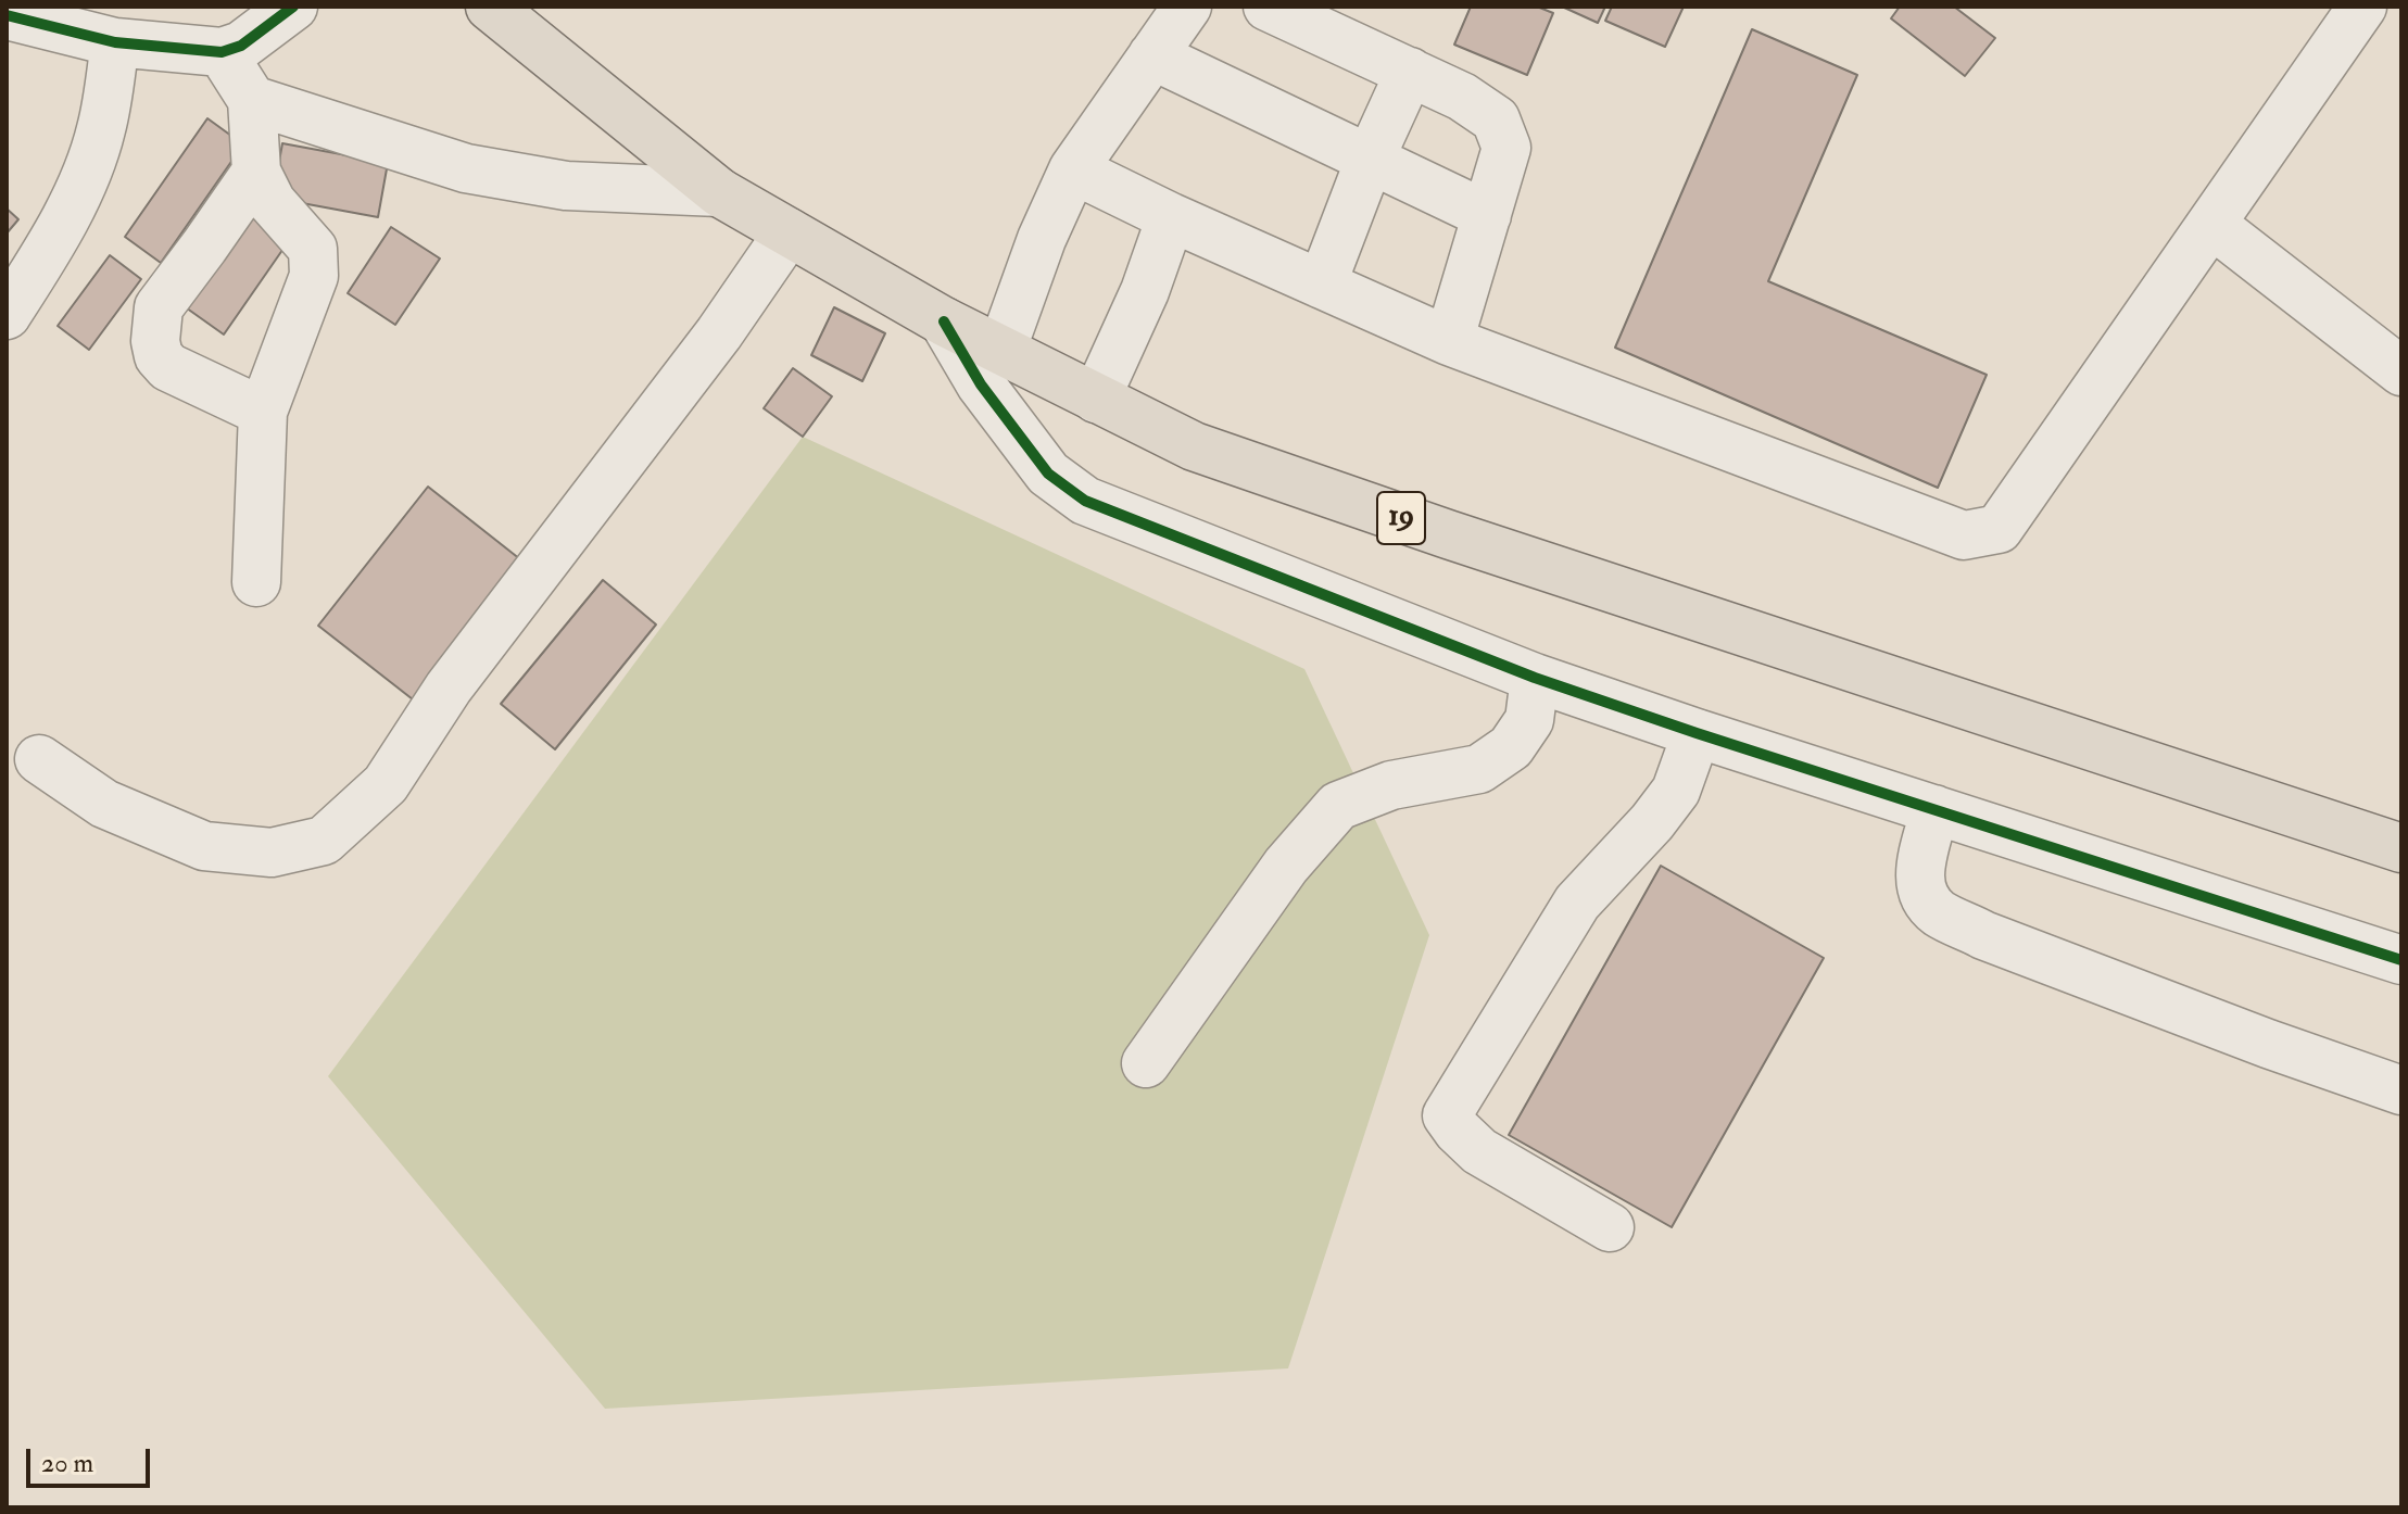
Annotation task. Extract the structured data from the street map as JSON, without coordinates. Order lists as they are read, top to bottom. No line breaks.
{"streets":{"highway":["19"]},"scale_bar":"20 m"}
